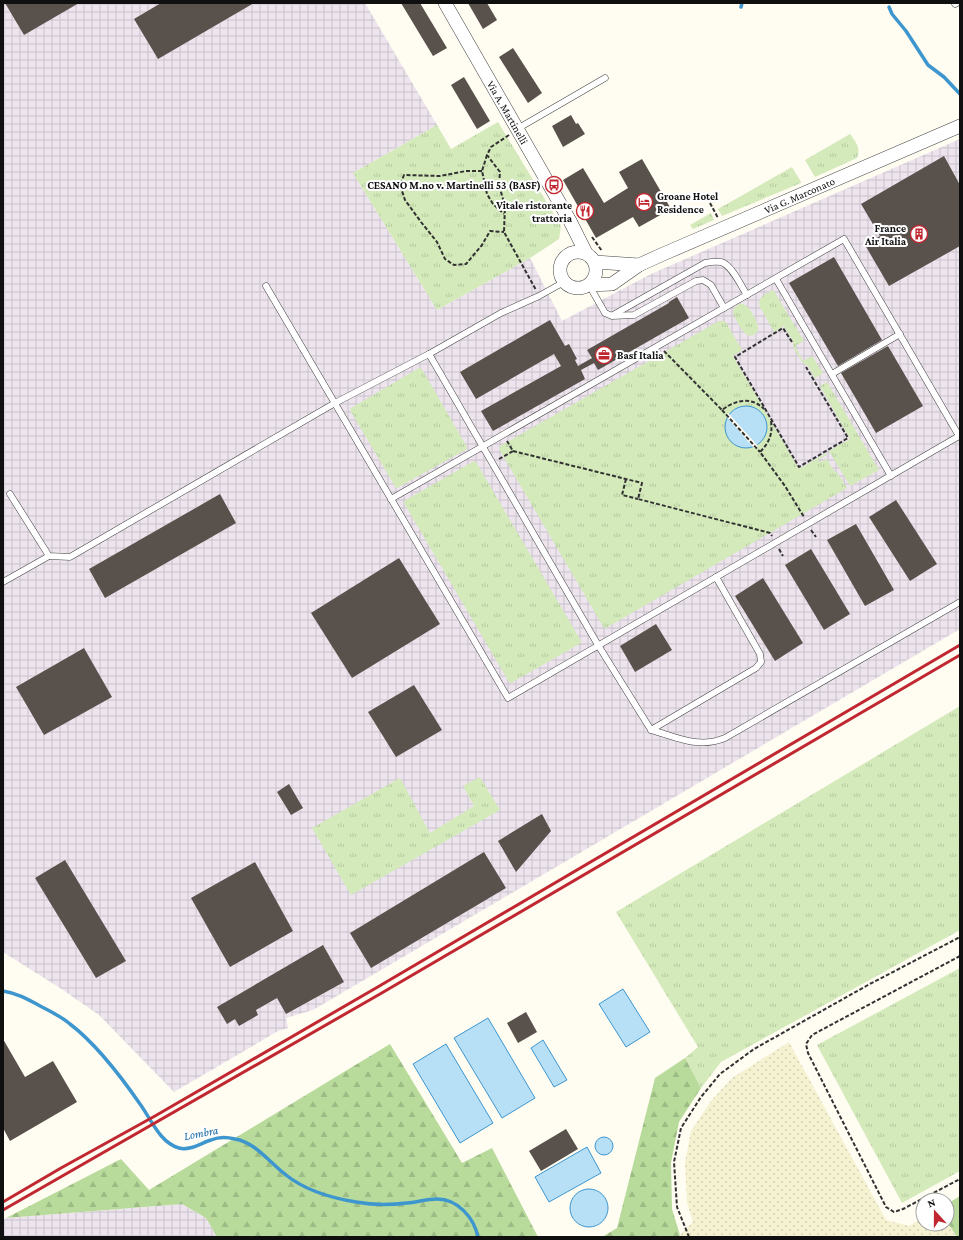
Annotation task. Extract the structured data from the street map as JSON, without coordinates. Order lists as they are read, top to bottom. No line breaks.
{"streets":{"street":["Via A. Martinelli","Via G. Marconato"]},"crossings":[["Via A. Martinelli","Via G. Marconato"]],"water":["Lombra"],"places":{"bus stop":["CESANO M.no v. Martinelli 53 (BASF)"],"hotel":["Groane Hotel Residence"],"restaurant":["Vitale ristorante trattoria"],"building":["France Air Italia"],"office":["Basf Italia"]},"north":"top"}
